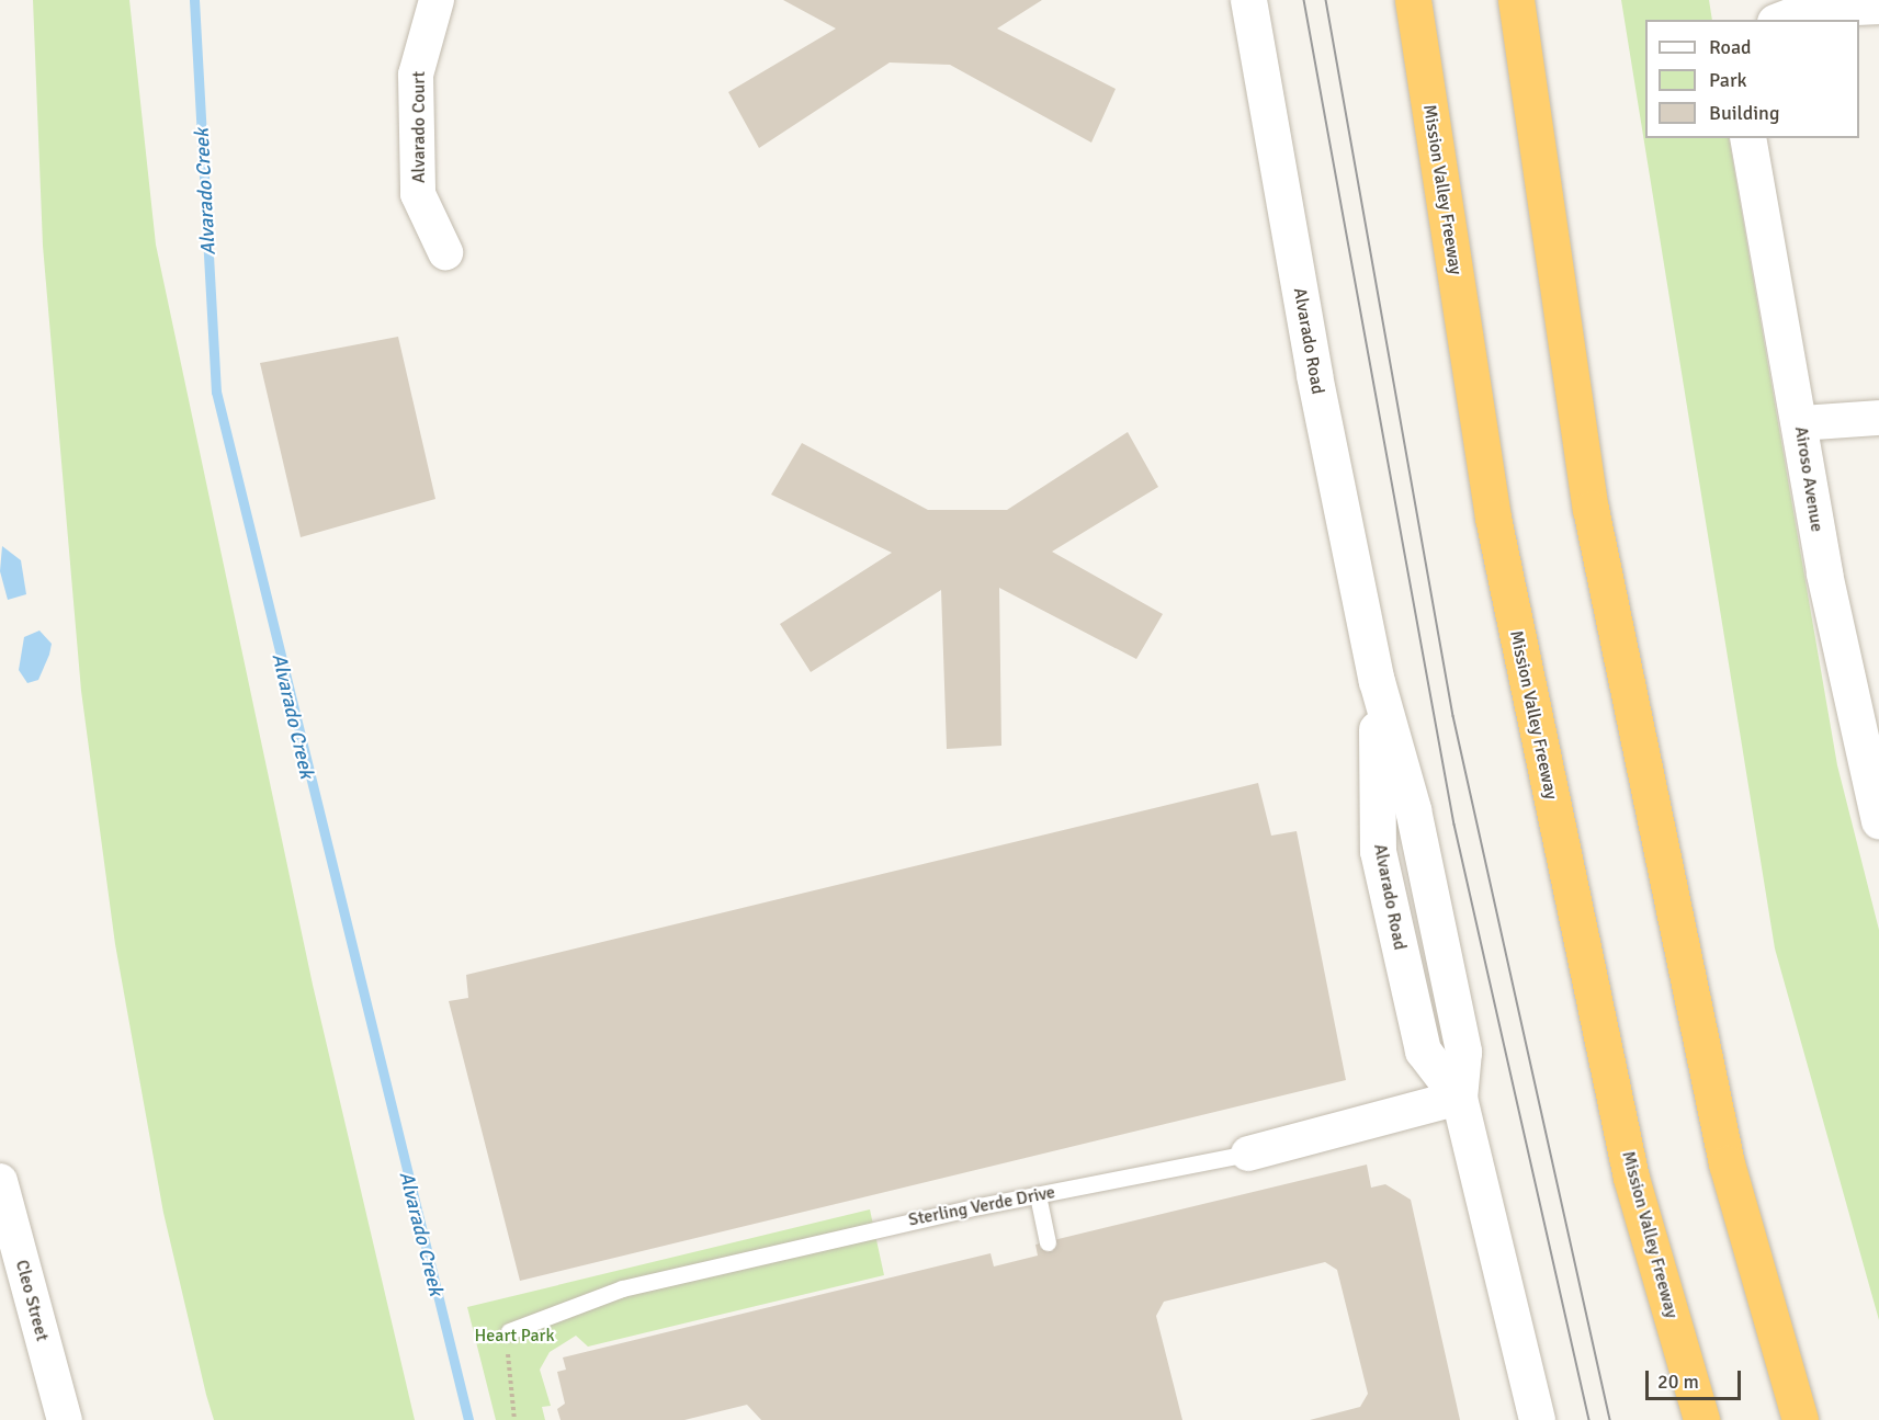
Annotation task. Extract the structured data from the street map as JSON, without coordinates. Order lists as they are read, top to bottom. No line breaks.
{"streets":{"highway":["Mission Valley Freeway"],"street":["Alvarado Court","Alvarado Road","Airoso Avenue","Sterling Verde Drive","Cleo Street"]},"crossings":[["Alvarado Road","Sterling Verde Drive"]],"water":["Alvarado Creek"],"parks":["Heart Park"],"legend":["Road","Park","Building"],"scale_bar":"20 m"}
